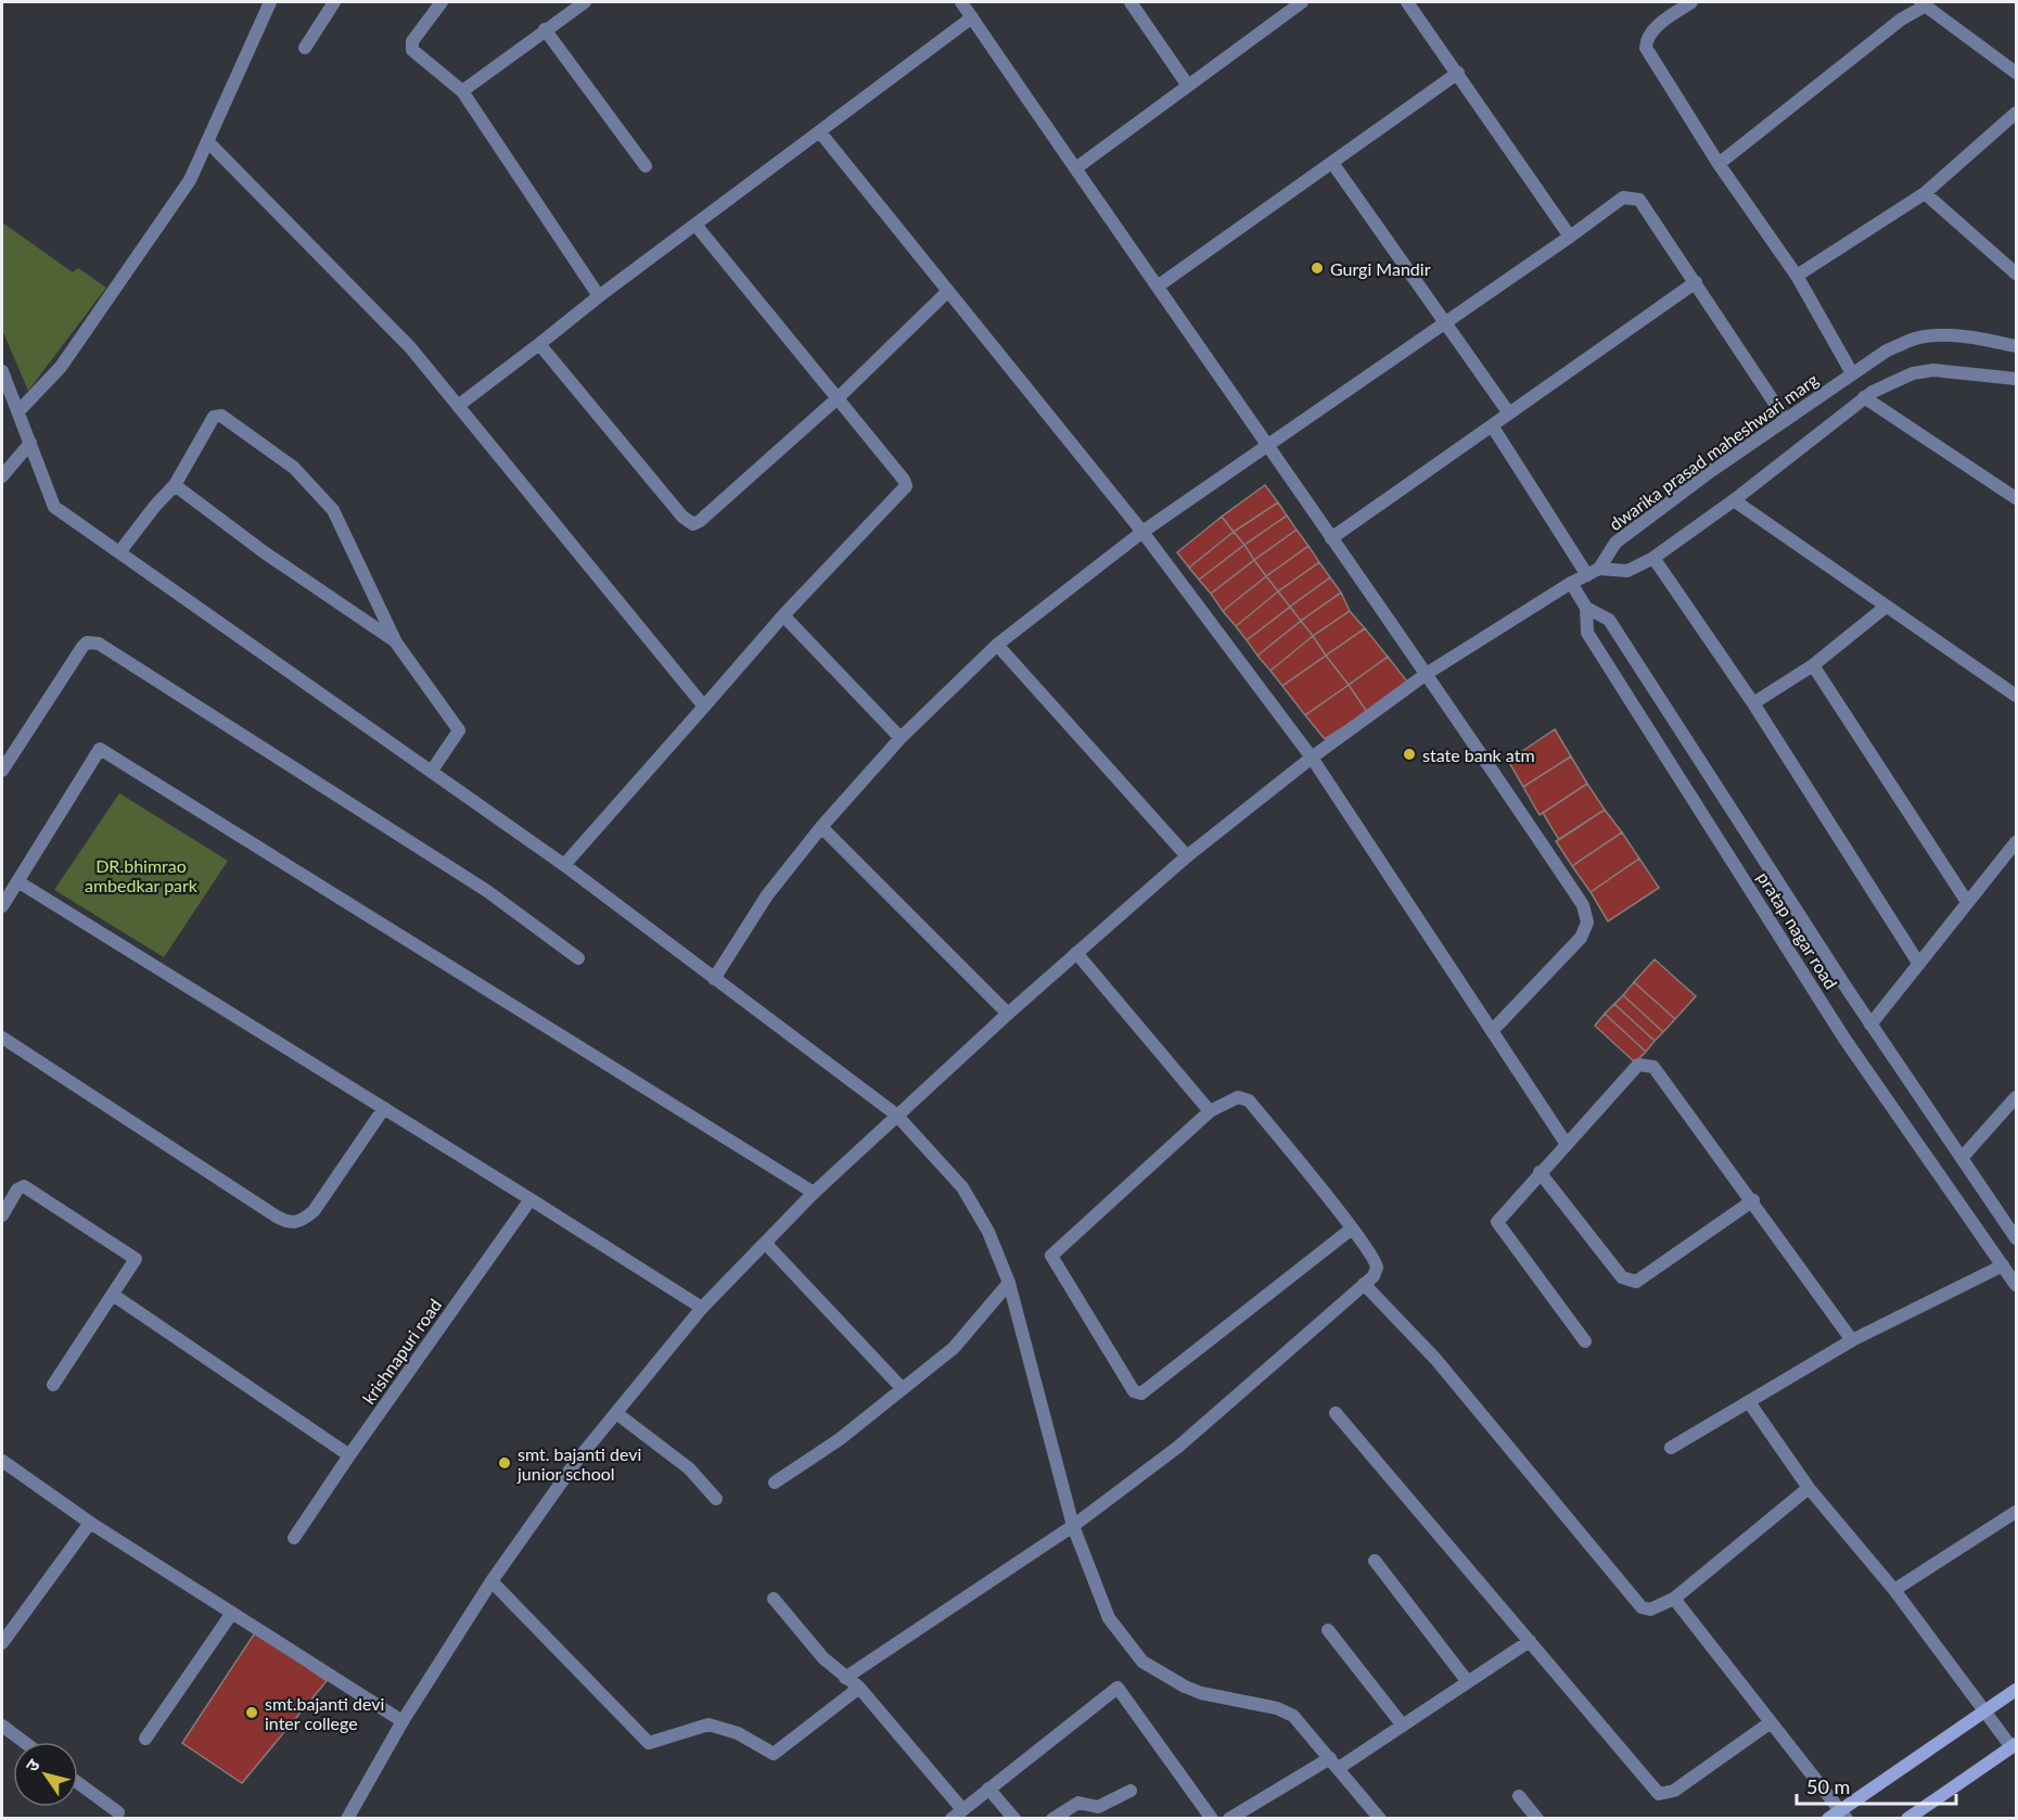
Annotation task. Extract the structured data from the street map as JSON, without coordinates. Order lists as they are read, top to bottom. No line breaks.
{"streets":{"street":["dwarika prasad maheshwari marg","pratap nagar road","krishnapuri road"]},"parks":["DR.bhimrao ambedkar park"],"places":["Gurgi Mandir","state bank atm","smt. bajanti devi junior school","smt.bajanti devi inter college"],"scale_bar":"50 m","north":"top left"}
